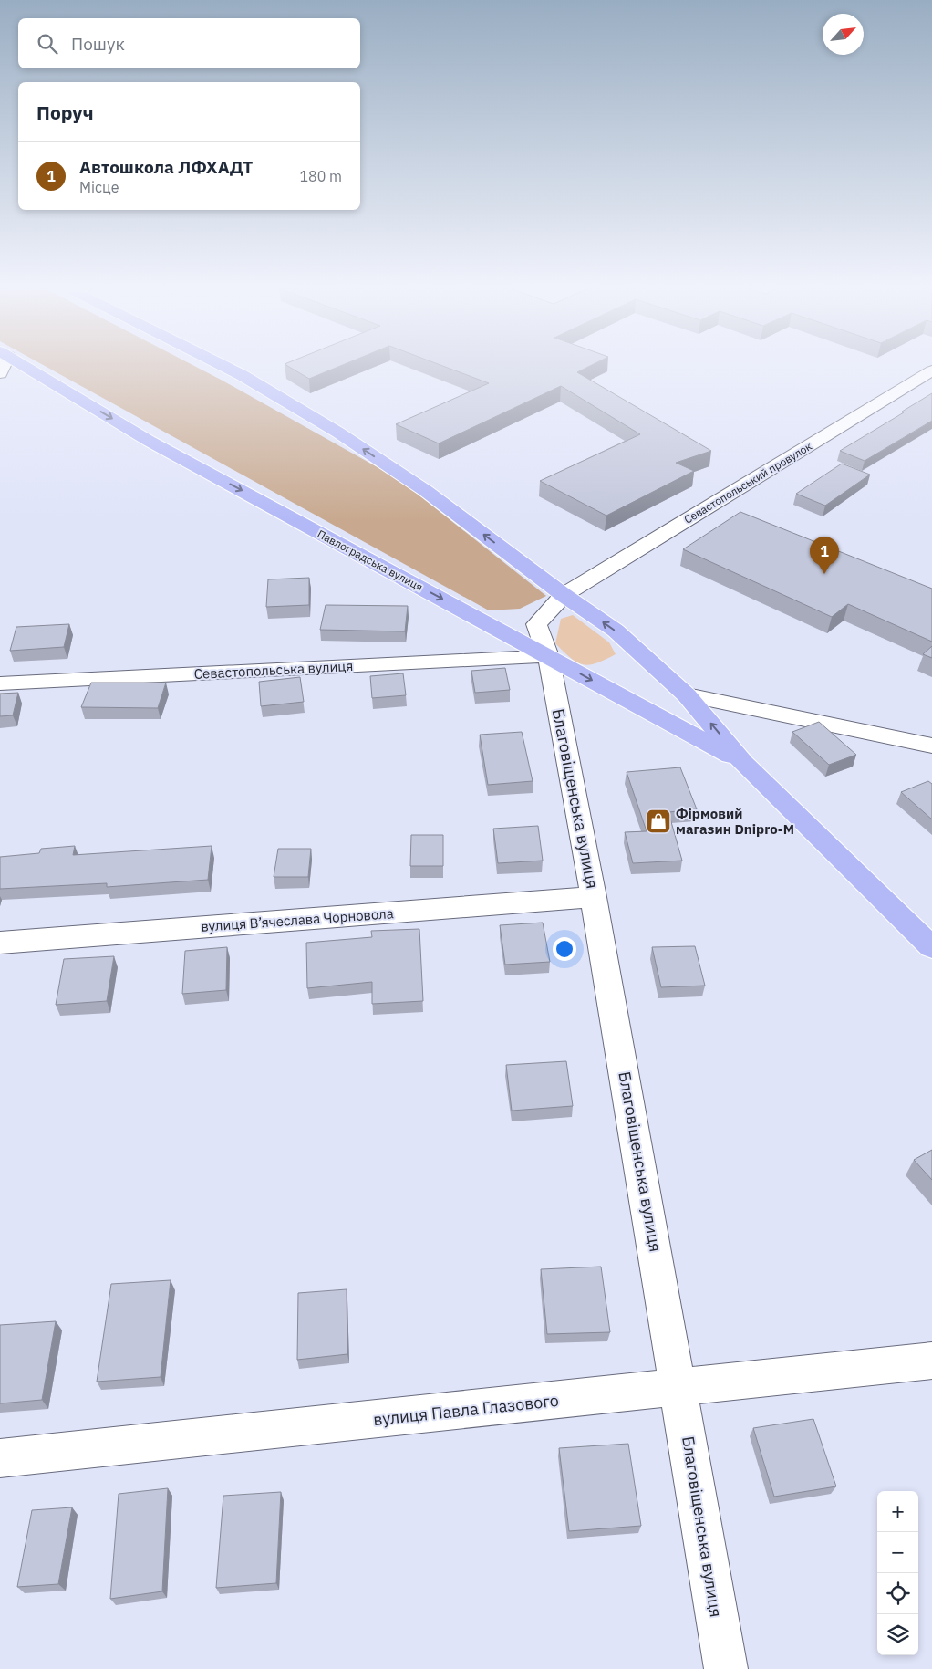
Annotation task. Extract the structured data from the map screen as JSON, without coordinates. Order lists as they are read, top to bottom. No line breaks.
{"streets":{"main road":["Павлоградська вулиця"],"street":["Севастопольський провулок","Севастопольська вулиця","Благовіщенська вулиця","вулиця В’ячеслава Чорновола","вулиця Павла Глазового"]},"crossings":[["Севастопольський провулок","Павлоградська вулиця"],["Севастопольський провулок","Севастопольська вулиця"],["Севастопольський провулок","Благовіщенська вулиця"],["Павлоградська вулиця","Севастопольська вулиця"],["Павлоградська вулиця","Благовіщенська вулиця"],["Севастопольська вулиця","Благовіщенська вулиця"],["Благовіщенська вулиця","вулиця В’ячеслава Чорновола"],["Благовіщенська вулиця","вулиця Павла Глазового"]],"places":{"shop":["Фірмовий магазин Dnipro-M"]},"north":"top right","page":{"search":"Пошук","heading":"Поруч","list":[{"mark":"1","name":"Автошкола ЛФХАДТ","note":"Місце","value":"180 m"}],"pins":"1","map_buttons":["+","−"]}}
